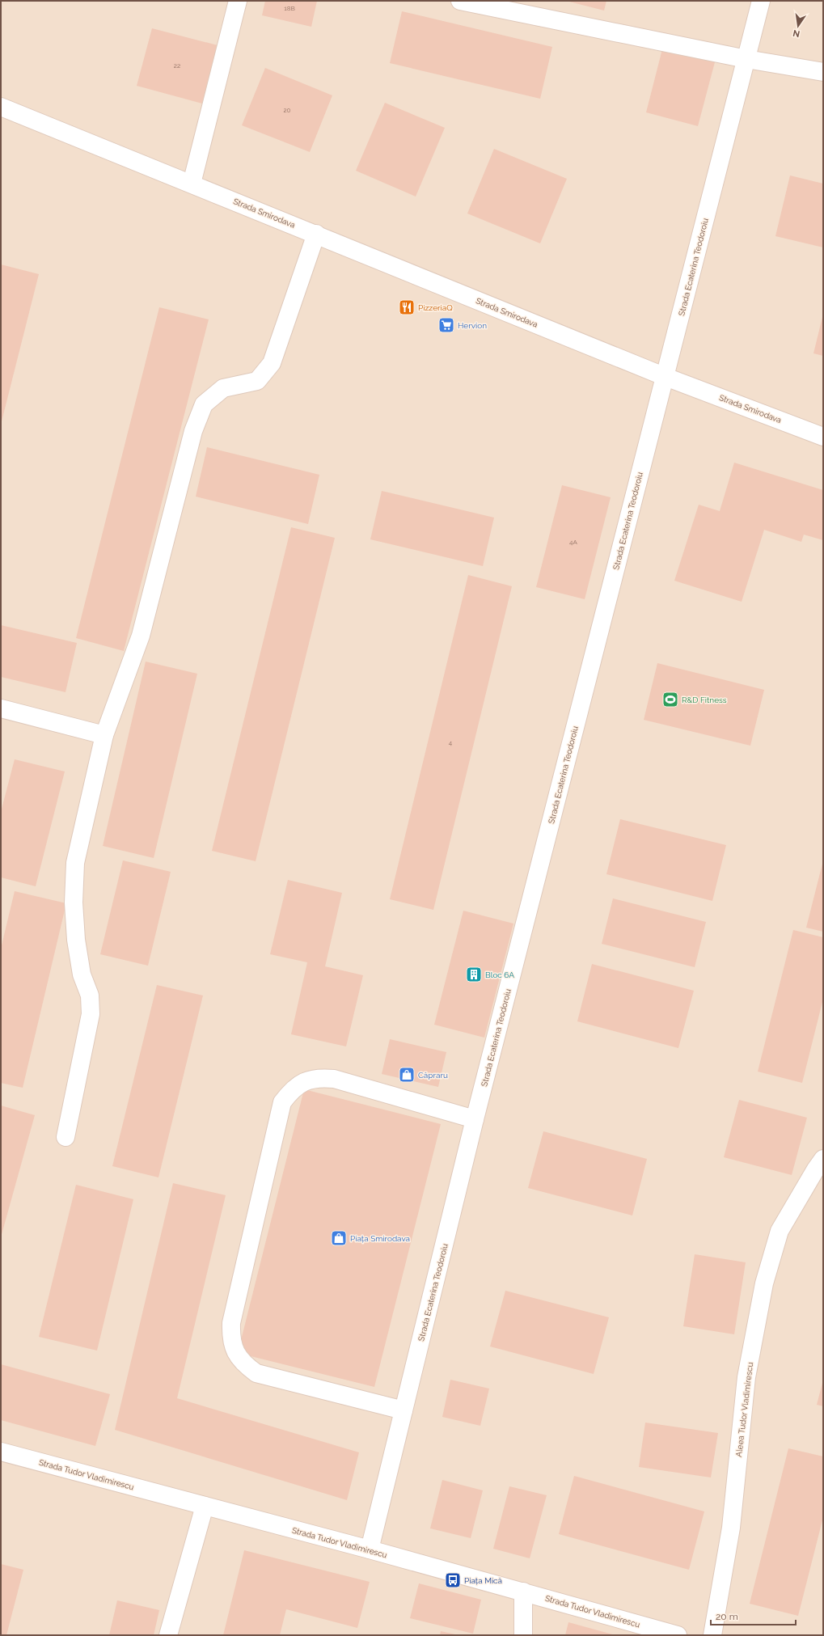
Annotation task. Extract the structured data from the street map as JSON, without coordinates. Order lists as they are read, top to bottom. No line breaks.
{"streets":{"street":["Strada Smirodava","Strada Ecaterina Teodoroiu","Aleea Tudor Vladimirescu","Strada Tudor Vladimirescu"]},"crossings":[["Strada Smirodava","Strada Ecaterina Teodoroiu"],["Strada Ecaterina Teodoroiu","Strada Tudor Vladimirescu"]],"places":{"restaurant":["PizzeriaQ"],"supermarket":["Hervion"],"sports":["R&D Fitness"],"building":["Bloc 6A"],"shop":["Căpraru","Piața Smirodava"],"bus stop":["Piața Mică"]},"house_numbers":["18B","22","20","4A","4"],"scale_bar":"20 m","north":"bottom"}
